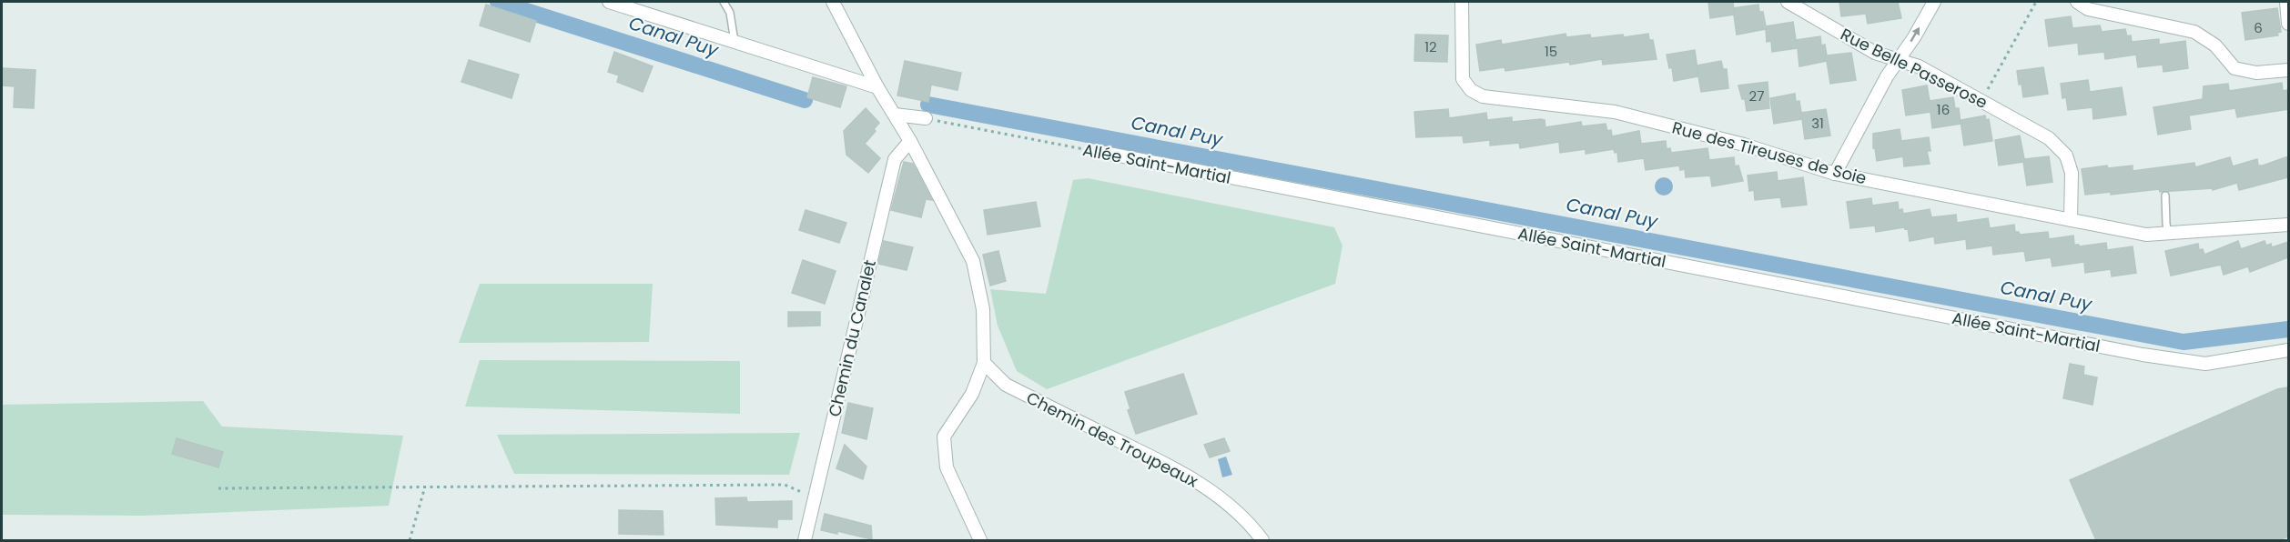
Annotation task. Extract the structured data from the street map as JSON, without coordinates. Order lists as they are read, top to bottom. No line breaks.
{"streets":{"street":["Rue Belle Passerose","Rue des Tireuses de Soie","Allée Saint-Martial","Chemin du Canalet","Chemin des Troupeaux"]},"crossings":[["Rue Belle Passerose","Rue des Tireuses de Soie"]],"water":["Canal Puy"],"house_numbers":["6","12","15","27","16","31"]}
